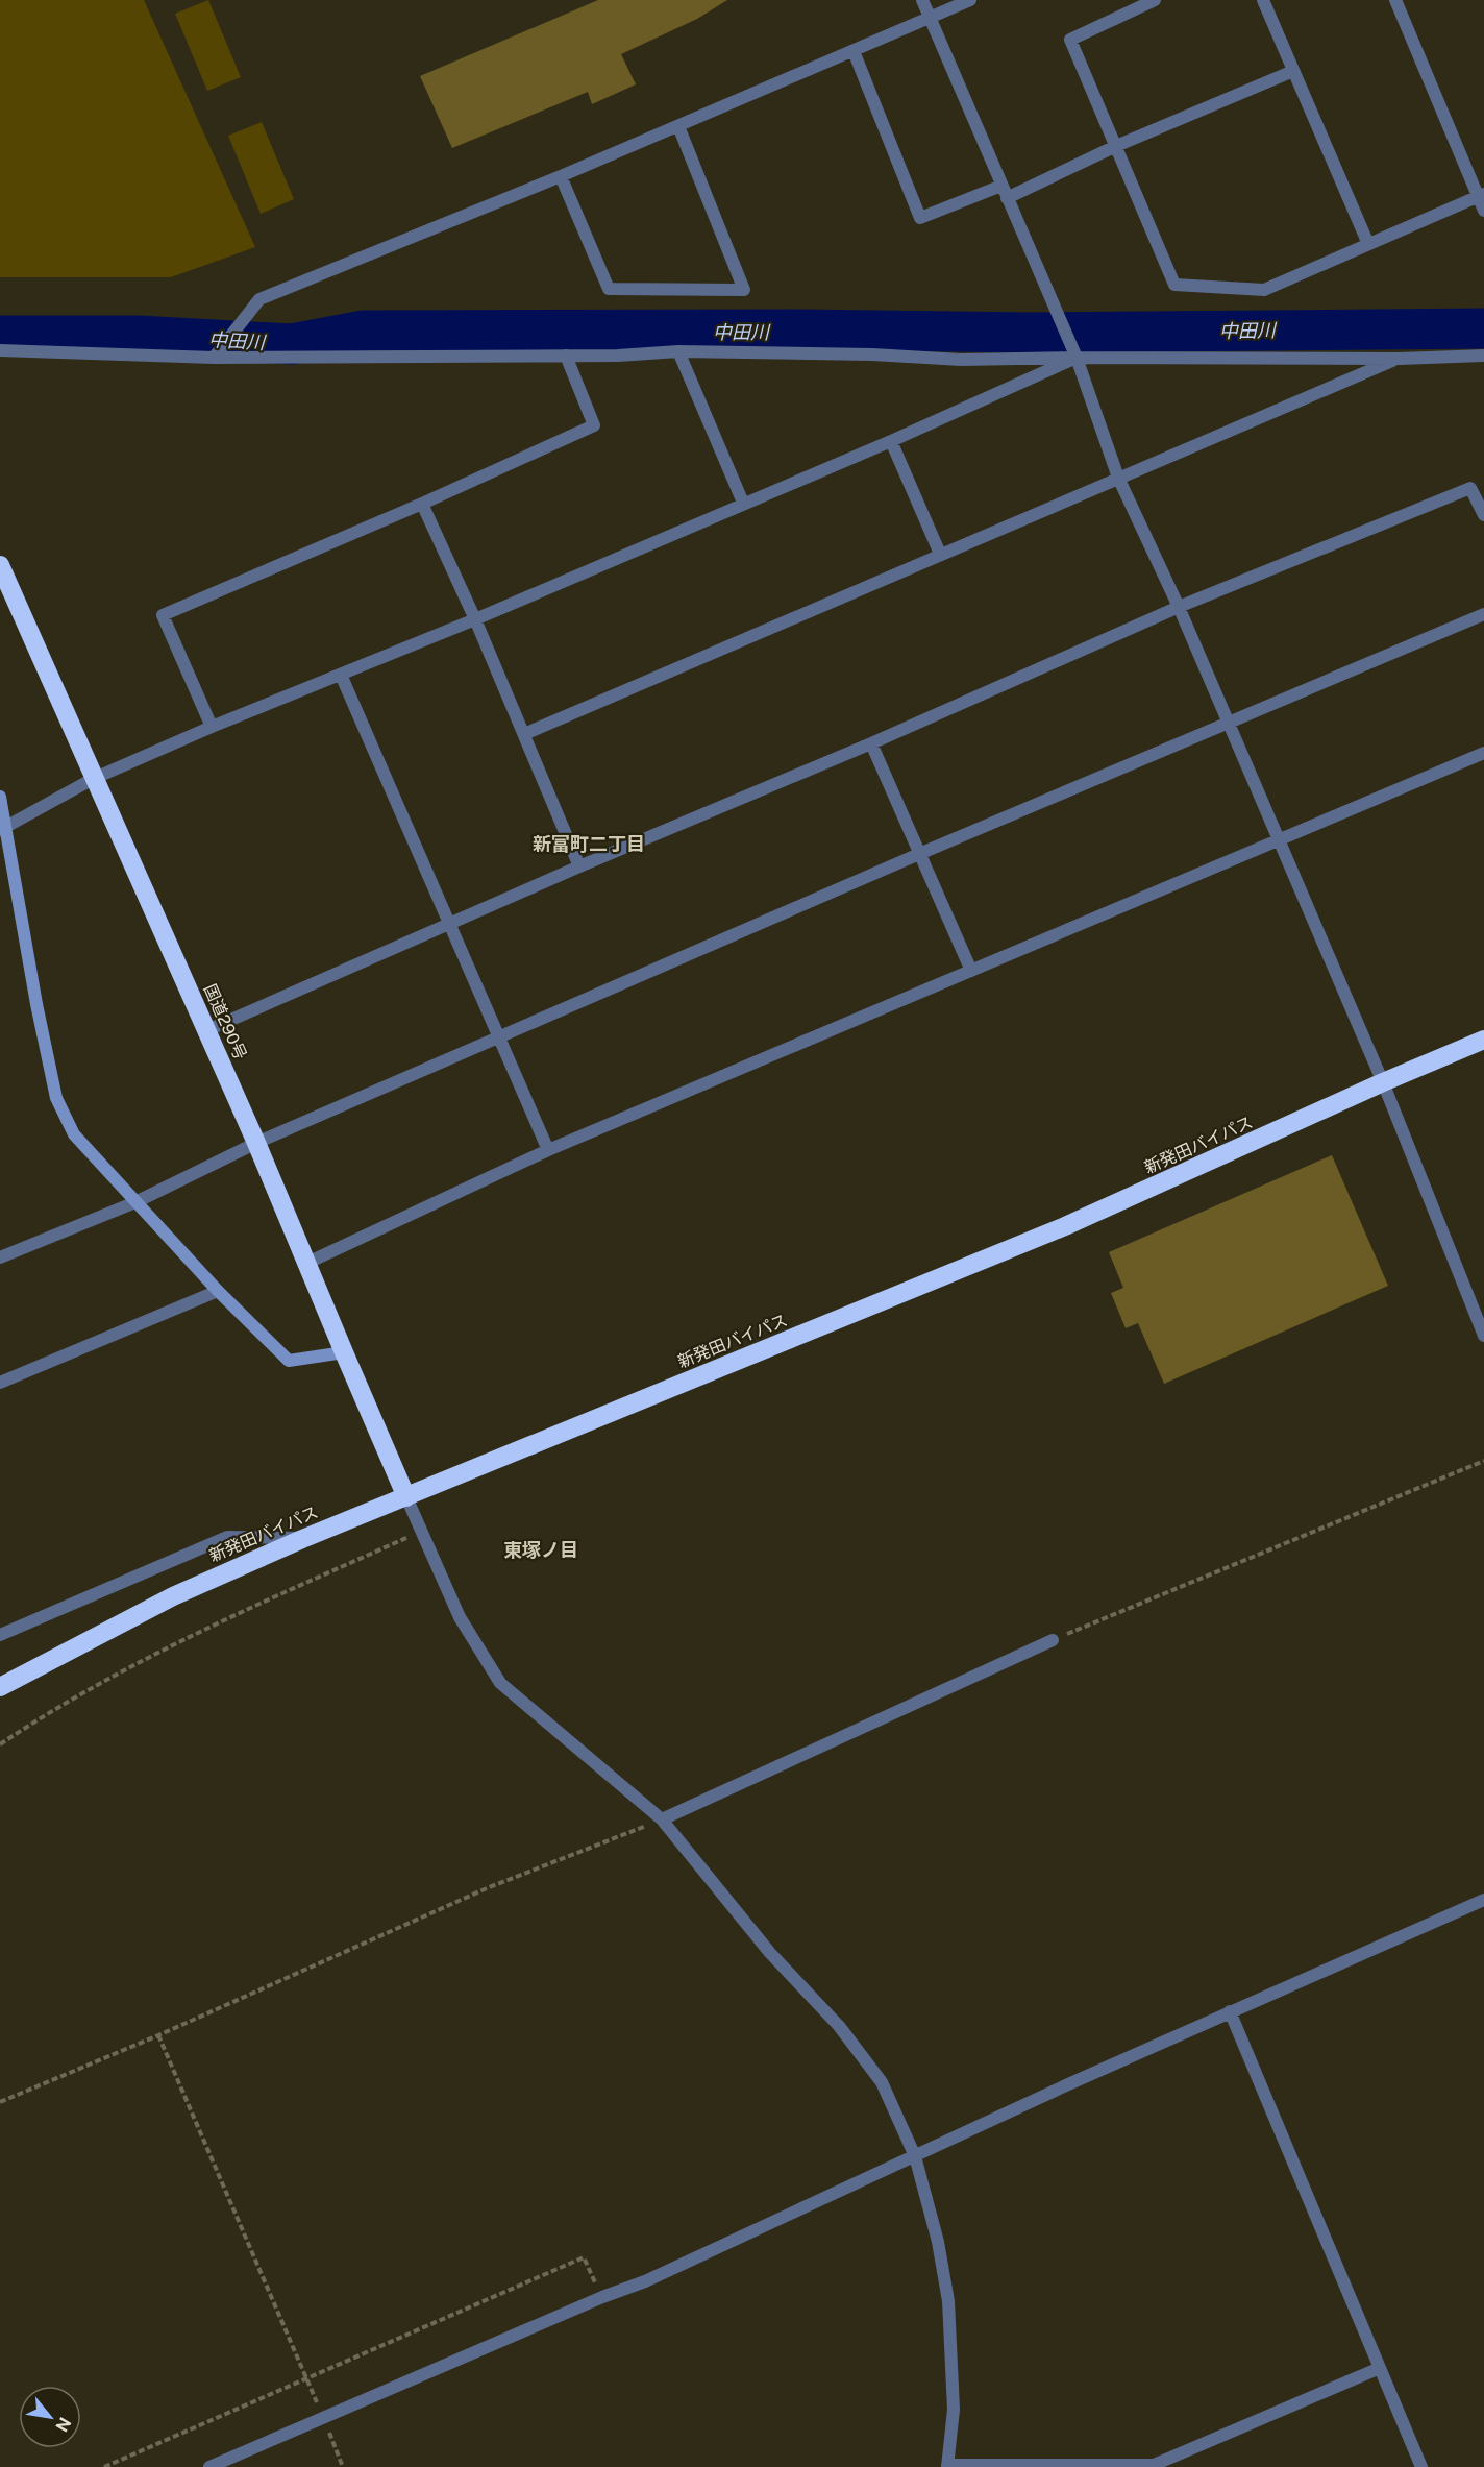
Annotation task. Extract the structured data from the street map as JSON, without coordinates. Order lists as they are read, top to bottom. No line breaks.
{"streets":{"highway":["国道290号","新発田バイパス"]},"crossings":[["国道290号","新発田バイパス"]],"districts":["新富町二丁目","東塚ノ目"],"water":["中田川"],"north":"bottom right"}
